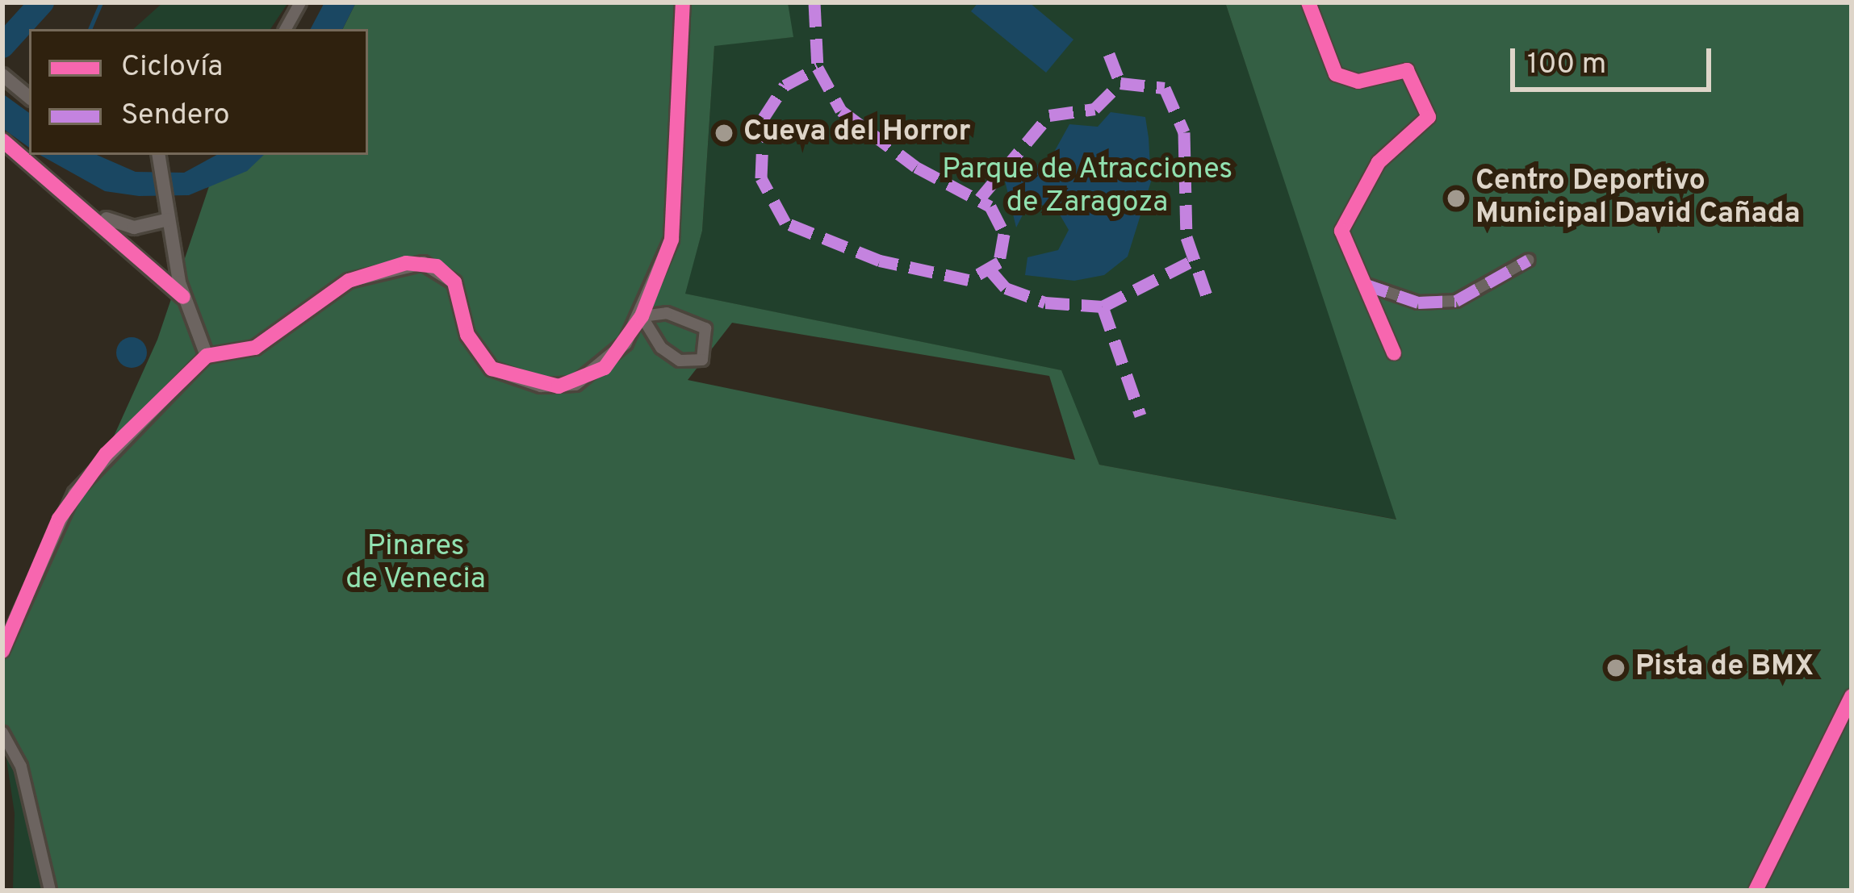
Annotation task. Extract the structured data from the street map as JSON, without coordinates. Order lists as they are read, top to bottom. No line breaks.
{"parks":["Parque de Atracciones de Zaragoza","Pinares de Venecia"],"places":["Cueva del Horror","Centro Deportivo Municipal David Cañada","Pista de BMX"],"legend":["Ciclovía","Sendero"],"scale_bar":"100 m"}
